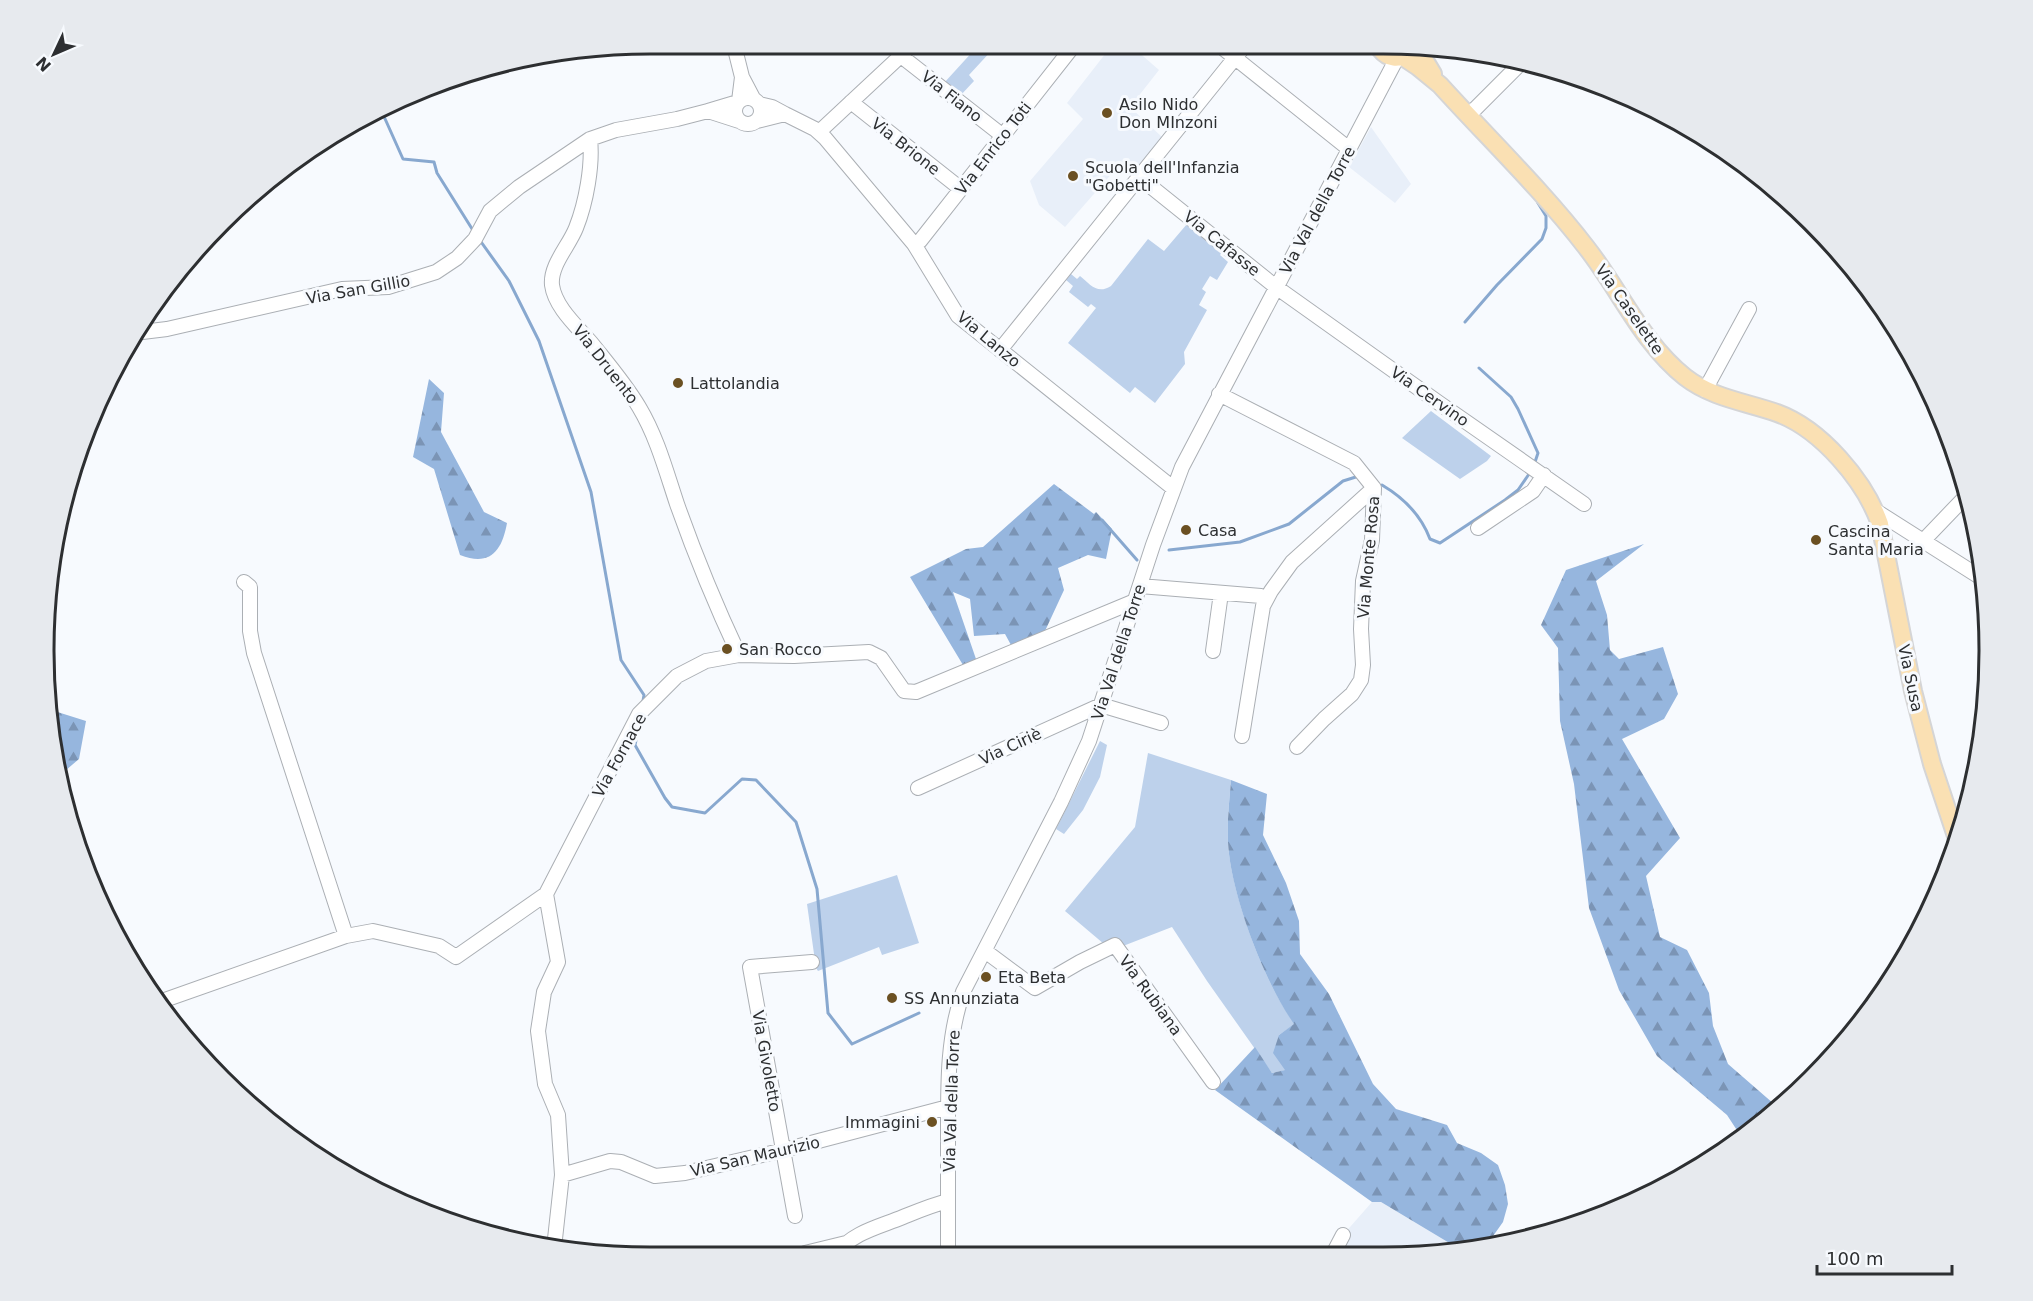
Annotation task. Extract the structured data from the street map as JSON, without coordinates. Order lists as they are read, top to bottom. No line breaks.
{"streets":{"main road":["Via Caselette","Via Susa"],"street":["Via Fiano","Via Brione","Via Enrico Toti","Via Val della Torre","Via Cafasse","Via San Gillio","Via Lanzo","Via Druento","Via Cervino","Via Monte Rosa","Via Ciriè","Via Fornace","Via Rubiana","Via Givoletto","Via San Maurizio"]},"crossings":[["Via Fiano","Via Enrico Toti"],["Via Brione","Via Enrico Toti"],["Via Enrico Toti","Via Lanzo"],["Via Val della Torre","Via Cafasse"],["Via Val della Torre","Via Lanzo"],["Via Val della Torre","Via Cervino"],["Via Val della Torre","Via Monte Rosa"],["Via Val della Torre","Via Ciriè"],["Via Val della Torre","Via Fornace"],["Via Val della Torre","Via Rubiana"],["Via Val della Torre","Via San Maurizio"],["Via Cafasse","Via Cervino"],["Via San Gillio","Via Lanzo"],["Via San Gillio","Via Druento"],["Via Caselette","Via Susa"],["Via Druento","Via Fornace"],["Via Givoletto","Via San Maurizio"]],"places":["Asilo Nido Don MInzoni","Scuola dell'Infanzia \"Gobetti\"","Lattolandia","Casa","Cascina Santa Maria","San Rocco","Eta Beta","SS Annunziata","Immagini"],"scale_bar":"100 m","north":"bottom left"}
